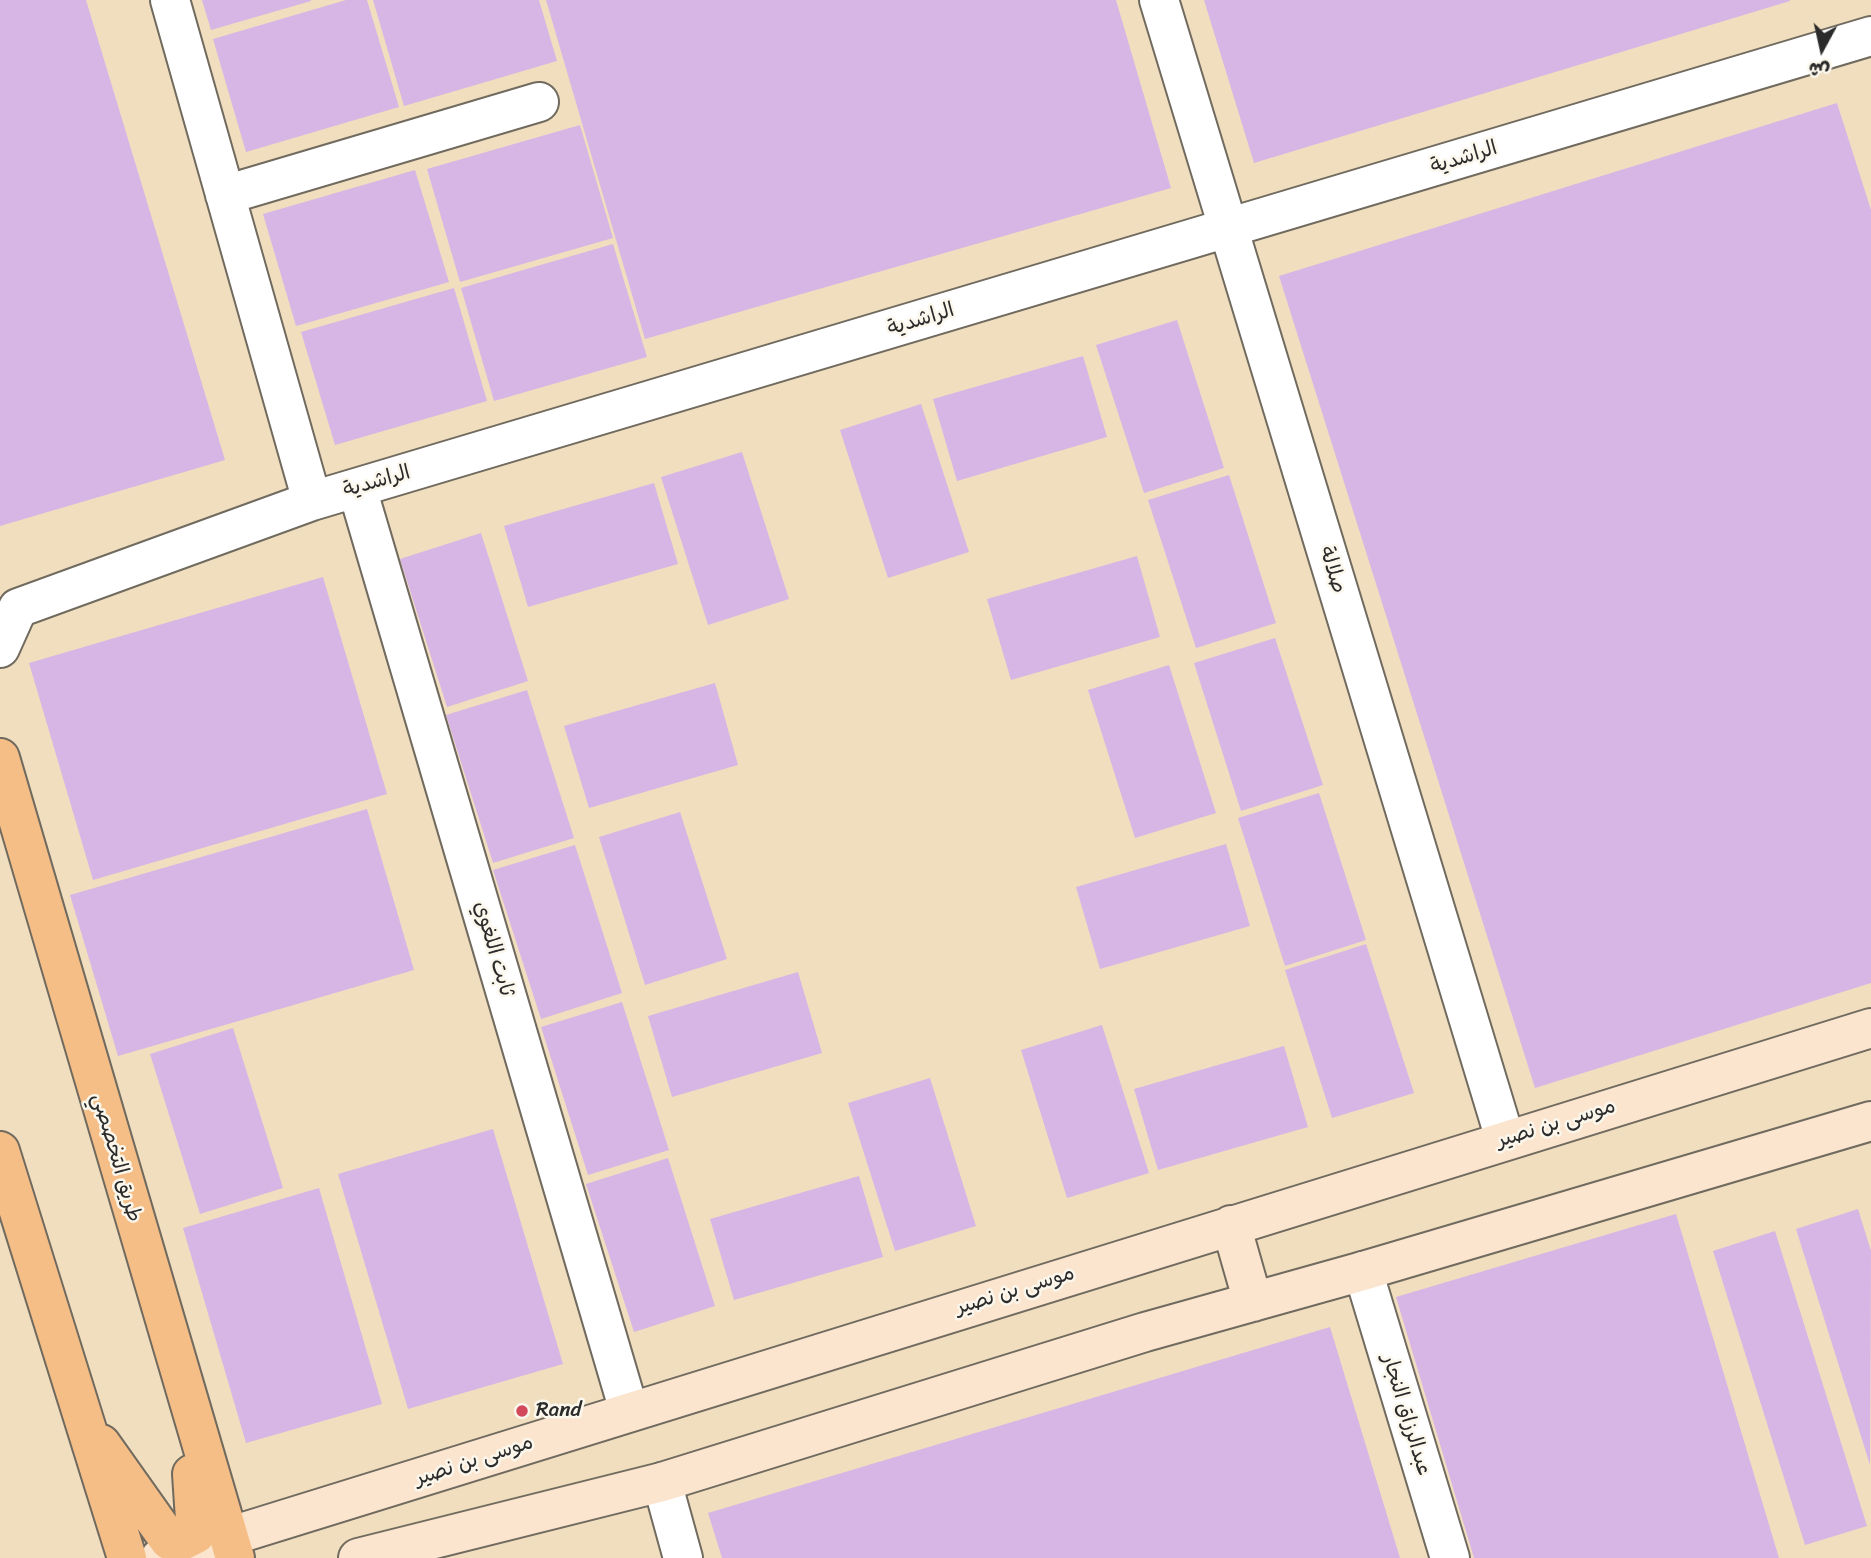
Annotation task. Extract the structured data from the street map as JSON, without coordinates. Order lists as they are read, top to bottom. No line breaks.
{"streets":{"main road":["طريق التخصصي"],"street":["الراشدية","صلالة","ثابت اللغوي","موسى بن نصير","عبدالرزاق النجار"]},"crossings":[["الراشدية","صلالة"],["الراشدية","ثابت اللغوي"],["صلالة","موسى بن نصير"],["ثابت اللغوي","موسى بن نصير"],["موسى بن نصير","طريق التخصصي"]],"places":["Rand"],"north":"bottom"}
